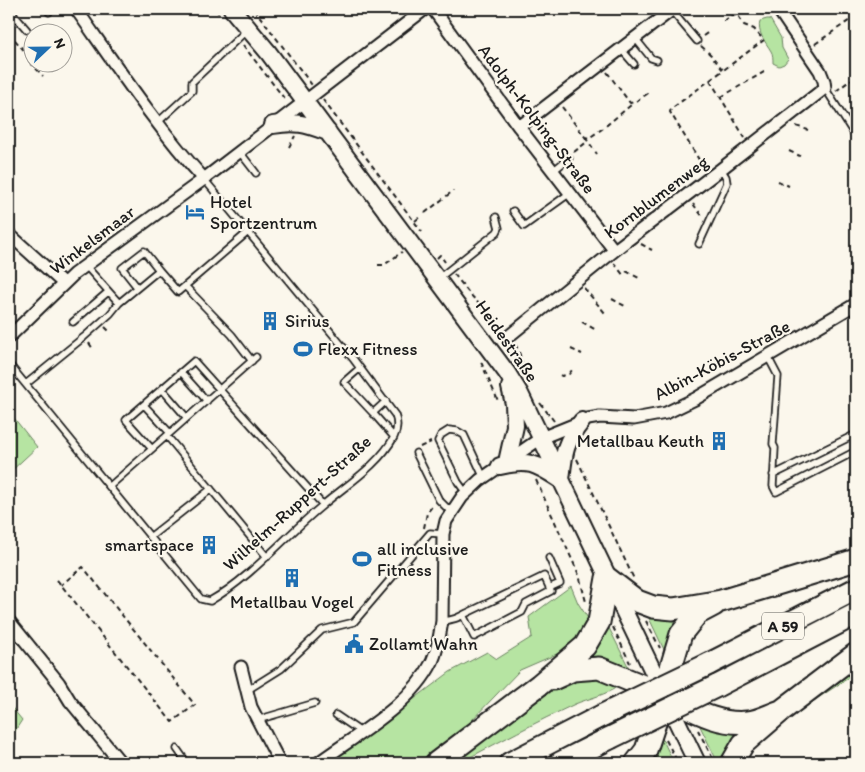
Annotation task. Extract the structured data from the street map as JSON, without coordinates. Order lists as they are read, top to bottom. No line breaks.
{"streets":{"highway":["A 59"],"main road":["Heidestraße"],"street":["Adolph-Kolping-Straße","Kornblumenweg","Winkelsmaar","Albin-Köbis-Straße","Wilhelm-Ruppert-Straße"]},"crossings":[["Adolph-Kolping-Straße","Kornblumenweg"],["Winkelsmaar","Wilhelm-Ruppert-Straße"]],"places":{"hotel":["Hotel Sportzentrum"],"building":["Sirius","Metallbau Keuth","smartspace","Metallbau Vogel"],"sports":["Flexx Fitness","all inclusive Fitness"],"public building":["Zollamt Wahn"]},"north":"right"}
